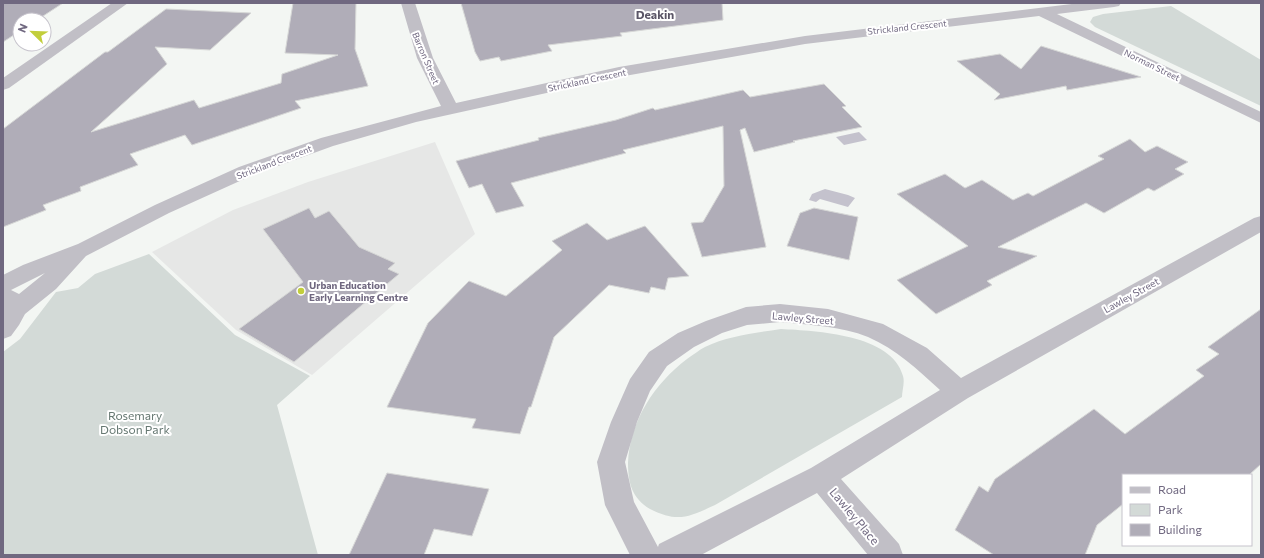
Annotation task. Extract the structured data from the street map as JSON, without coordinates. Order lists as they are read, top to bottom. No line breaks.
{"streets":{"street":["Strickland Crescent","Barron Street","Norman Street","Lawley Street","Lawley Place"]},"crossings":[["Strickland Crescent","Barron Street"],["Strickland Crescent","Norman Street"],["Lawley Street","Lawley Place"]],"districts":["Deakin"],"parks":["Rosemary Dobson Park"],"places":["Urban Education Early Learning Centre"],"legend":["Road","Park","Building"],"north":"top left"}
